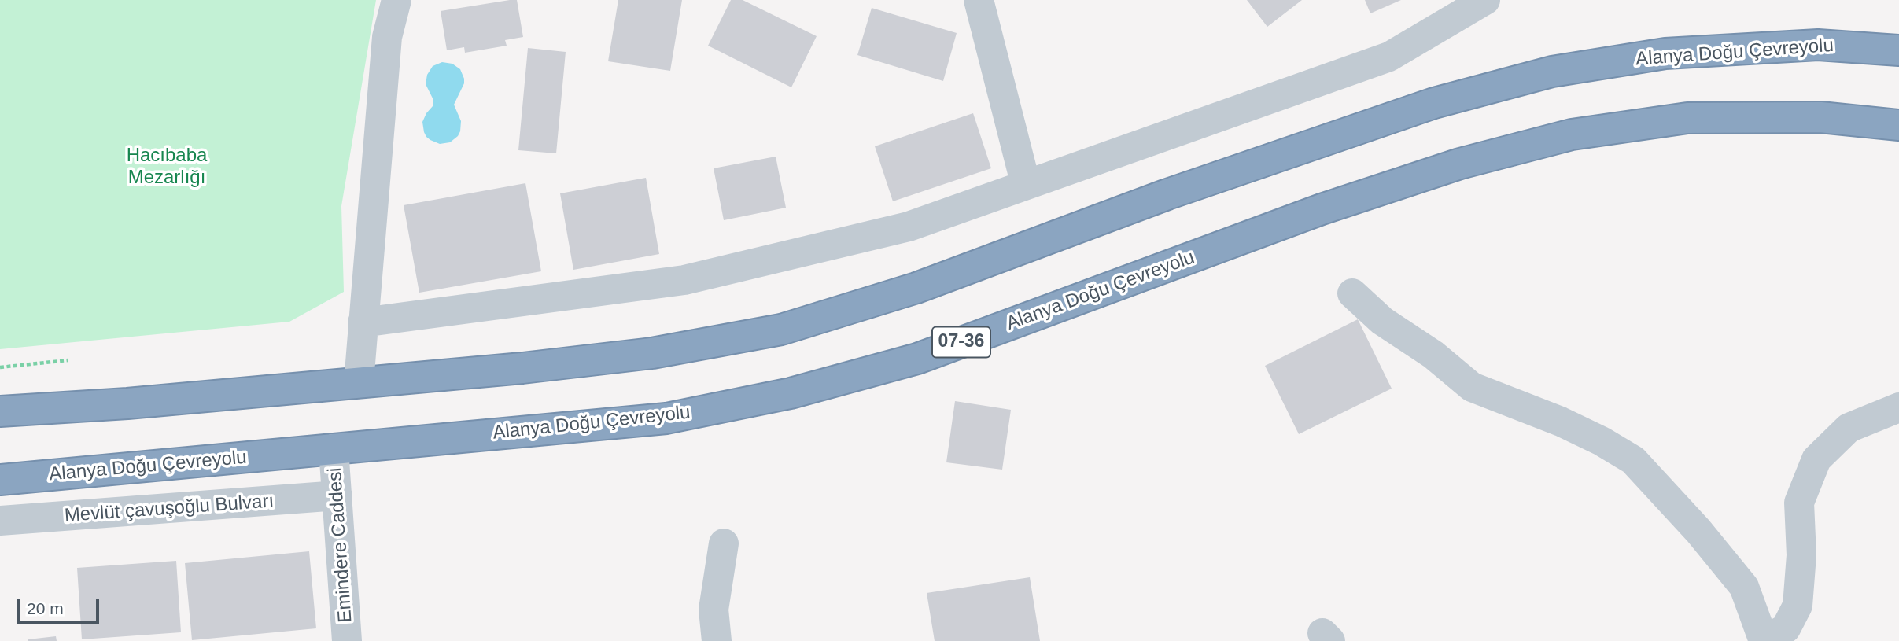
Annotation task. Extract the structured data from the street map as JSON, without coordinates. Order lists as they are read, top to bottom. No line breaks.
{"streets":{"highway":["Alanya Doğu Çevreyolu","07-36"],"street":["Mevlüt çavuşoğlu Bulvarı","Emindere Caddesi"]},"crossings":[["Alanya Doğu Çevreyolu","Emindere Caddesi"],["Mevlüt çavuşoğlu Bulvarı","Emindere Caddesi"]],"parks":["Hacıbaba Mezarlığı"],"scale_bar":"20 m"}
